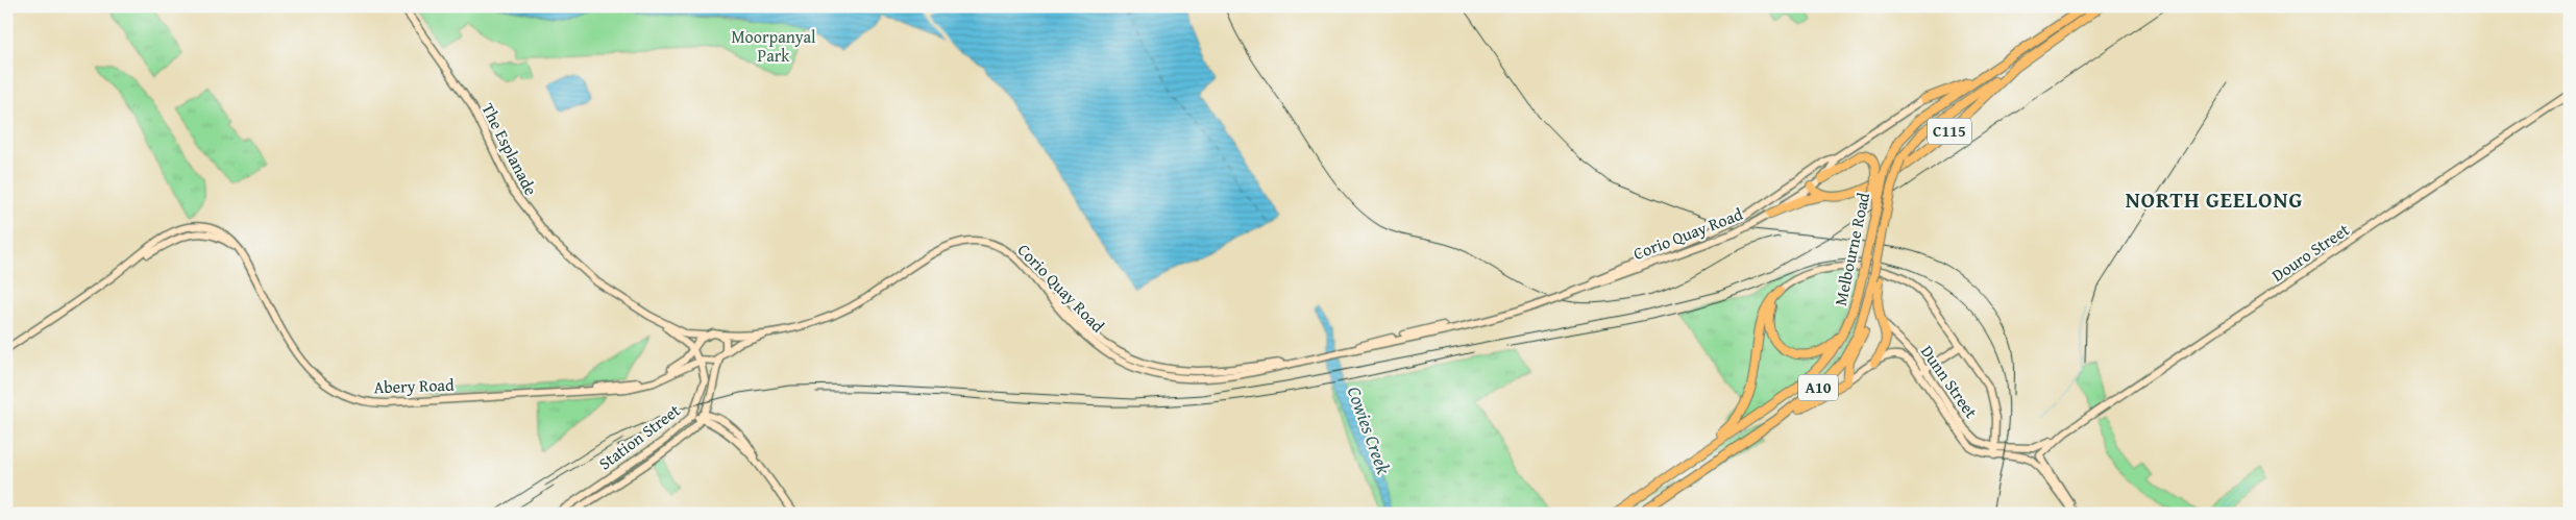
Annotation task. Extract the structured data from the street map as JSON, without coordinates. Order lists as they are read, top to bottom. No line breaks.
{"streets":{"highway":["C115","Melbourne Road","A10"],"main road":["The Esplanade","Corio Quay Road","Douro Street","Dunn Street","Abery Road","Station Street"]},"crossings":[["C115","The Esplanade"],["C115","Corio Quay Road"],["C115","Melbourne Road"],["C115","Abery Road"],["C115","Station Street"],["The Esplanade","Corio Quay Road"],["The Esplanade","Abery Road"],["The Esplanade","Station Street"],["Corio Quay Road","Abery Road"],["Corio Quay Road","Station Street"],["Abery Road","Station Street"]],"districts":["NORTH GEELONG"],"water":["Cowies Creek"],"parks":["Moorpanyal Park"]}
